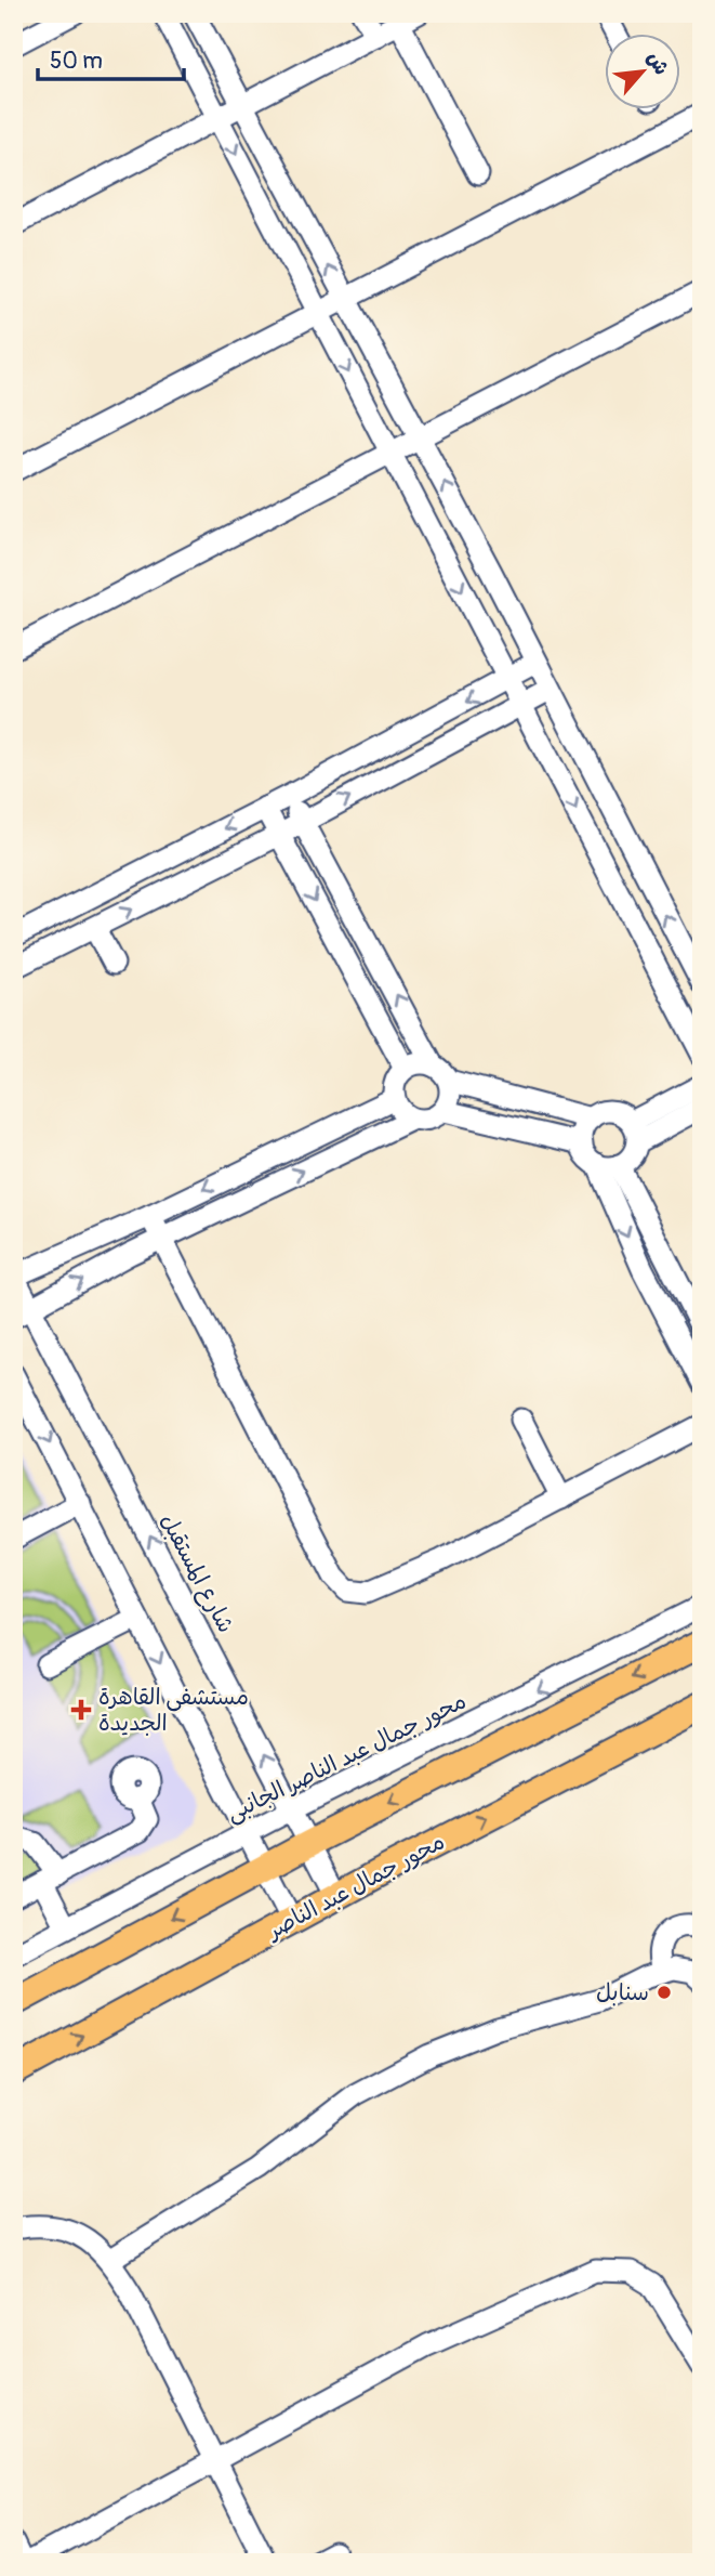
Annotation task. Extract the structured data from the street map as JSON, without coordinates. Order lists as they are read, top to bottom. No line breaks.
{"streets":{"main road":["محور جمال عبد الناصر"],"street":["شارع المستقبل","محور جمال عبد الناصر الجانبى"]},"crossings":[["شارع المستقبل","محور جمال عبد الناصر الجانبى"],["شارع المستقبل","محور جمال عبد الناصر"]],"one_way":["محور جمال عبد الناصر الجانبى"],"places":{"health":["مستشفى القاهرة الجديدة"],"other":["سنابل"]},"scale_bar":"50 m","north":"top right"}
